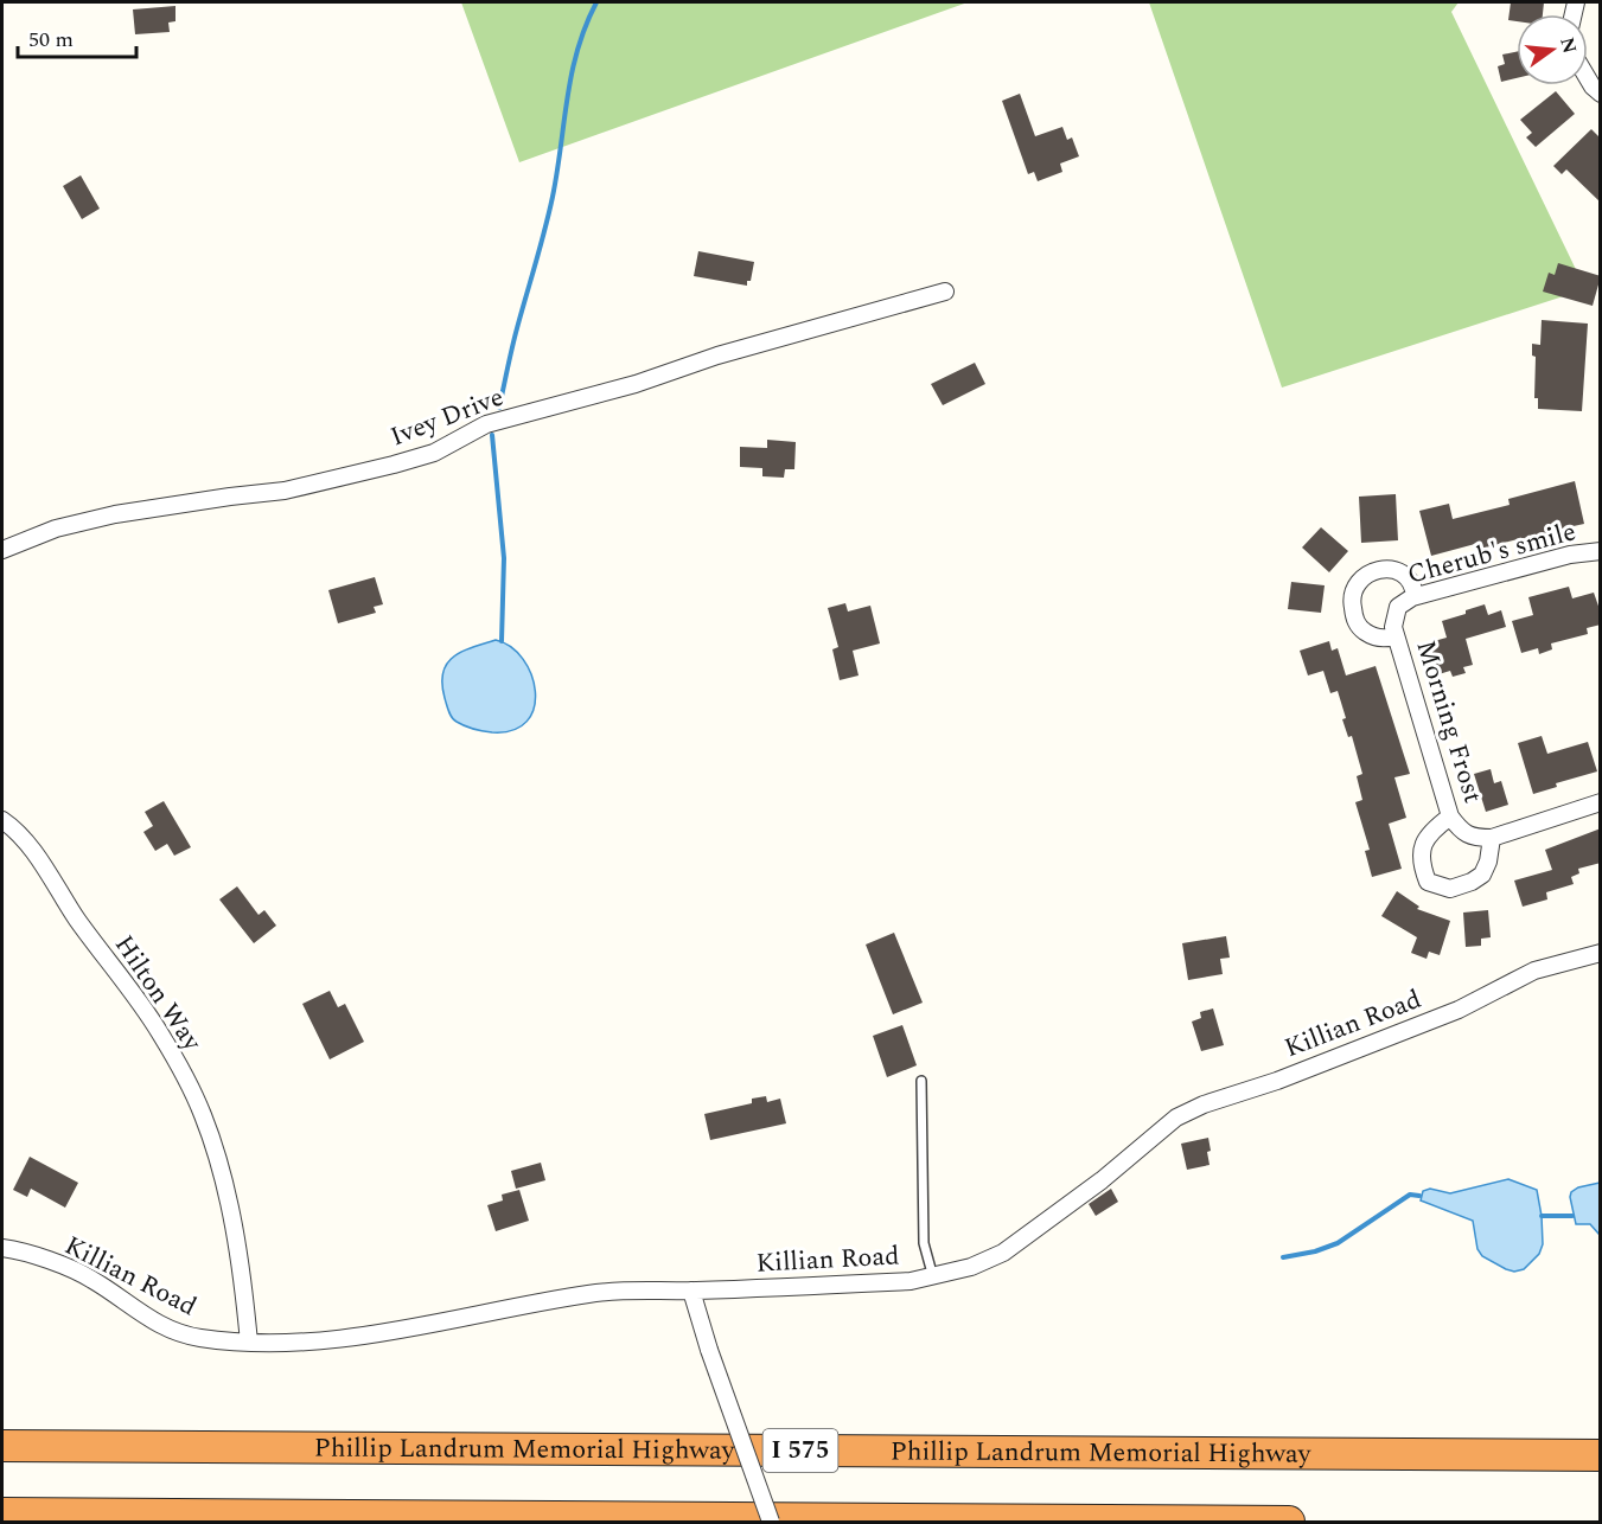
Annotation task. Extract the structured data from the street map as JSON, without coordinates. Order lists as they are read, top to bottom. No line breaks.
{"streets":{"highway":["Phillip Landrum Memorial Highway","I 575"],"street":["Ivey Drive","Cherub's smile","Morning Frost","Hilton Way","Killian Road"]},"crossings":[["Cherub's smile","Morning Frost"],["Hilton Way","Killian Road"]],"scale_bar":"50 m","north":"right"}
